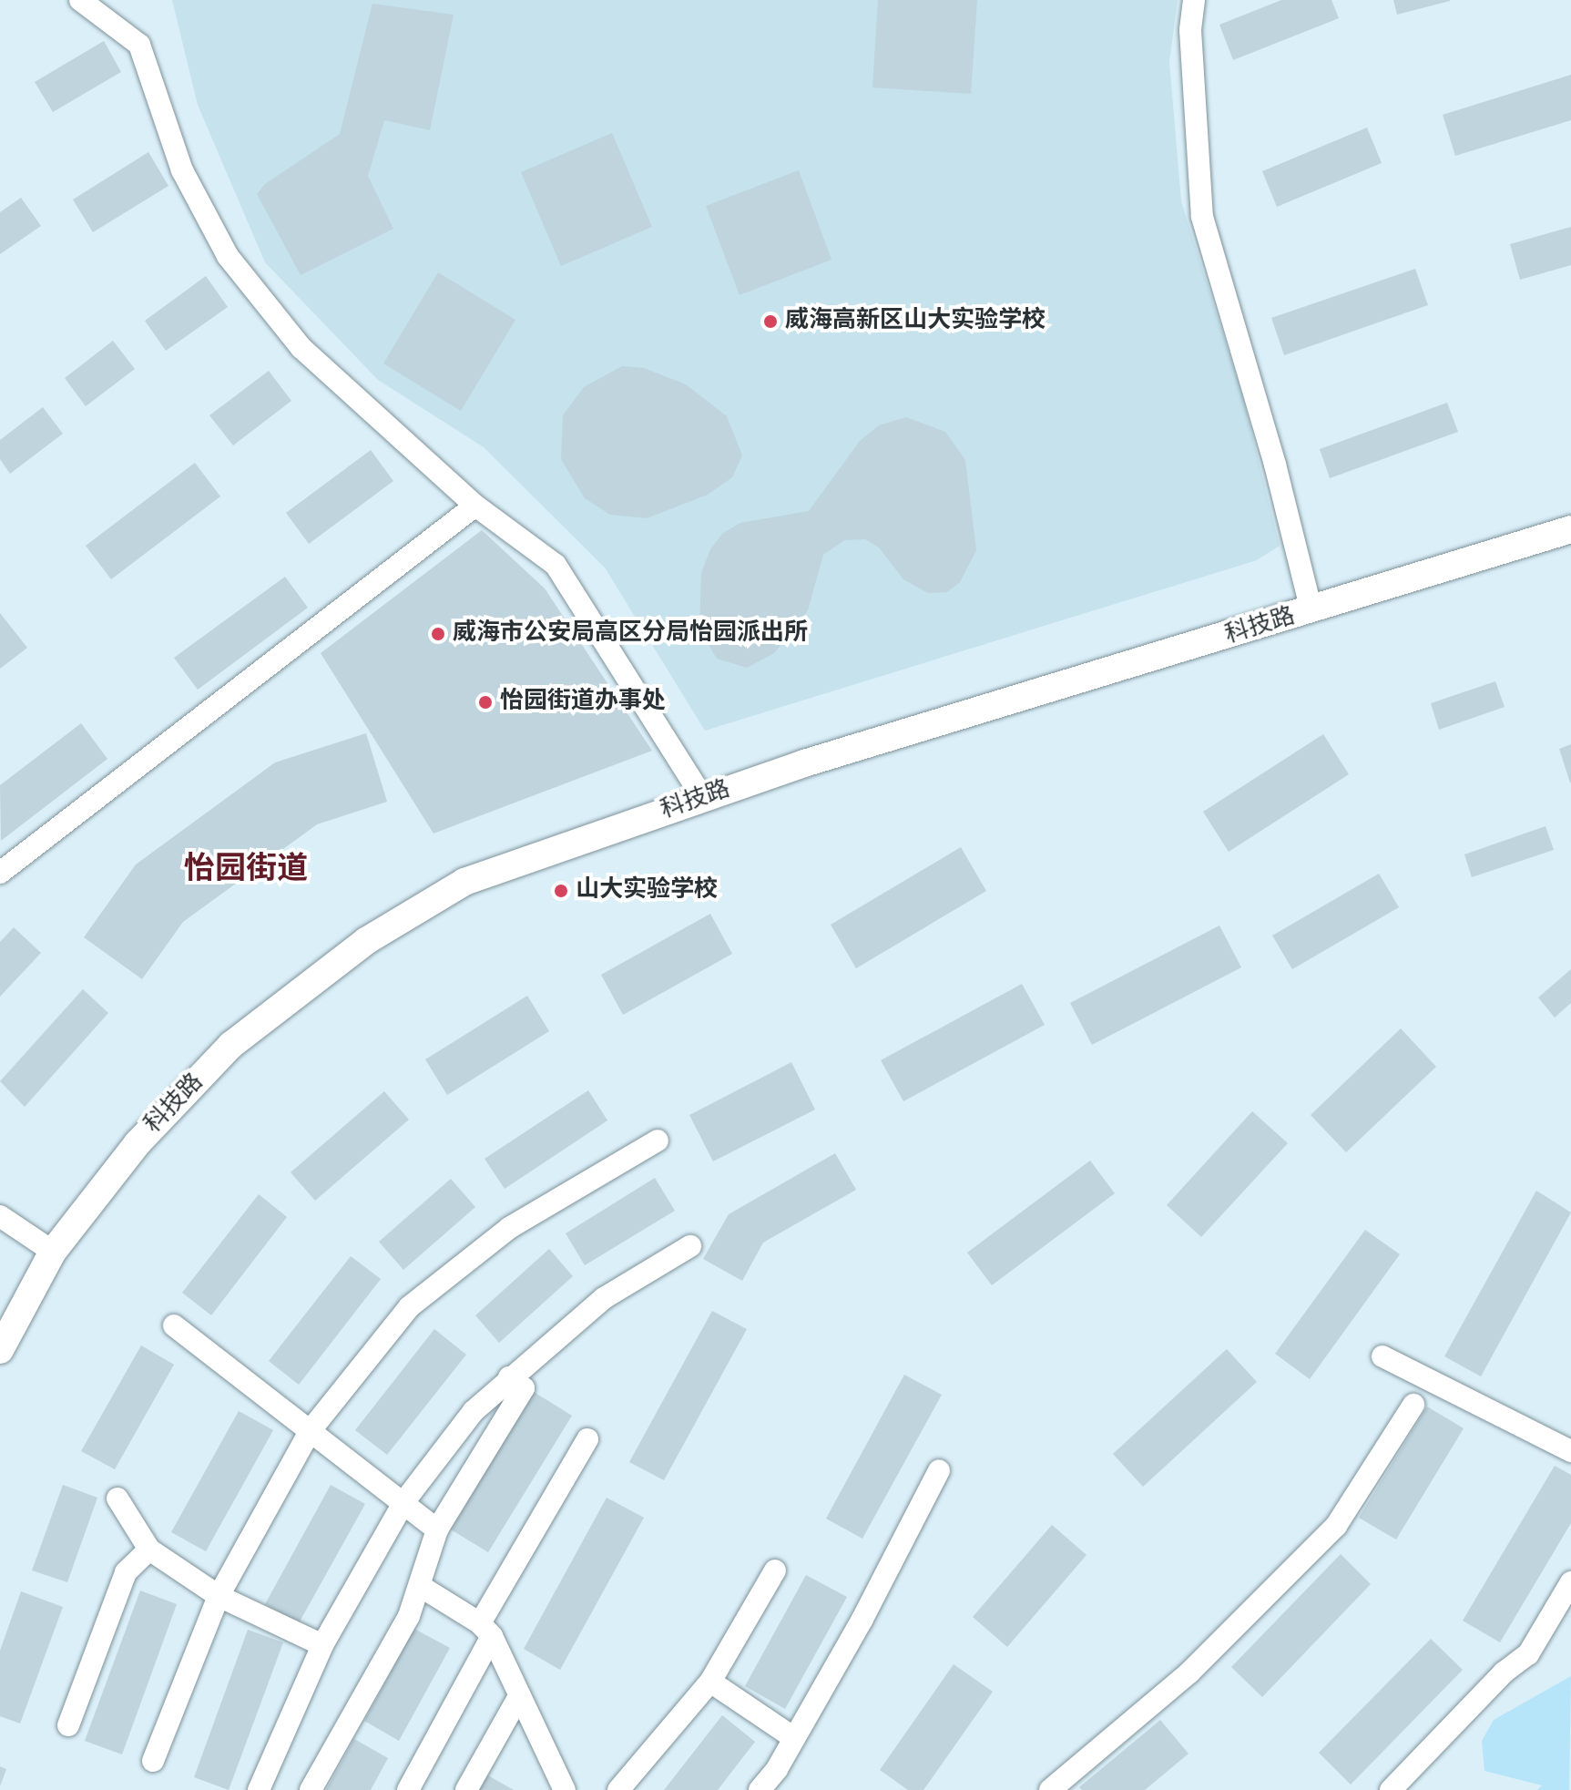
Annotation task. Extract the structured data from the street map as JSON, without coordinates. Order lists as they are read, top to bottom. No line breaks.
{"streets":{"main road":["科技路"]},"districts":["怡园街道"],"places":["威海高新区山大实验学校","威海市公安局高区分局怡园派出所","怡园街道办事处","山大实验学校"]}
